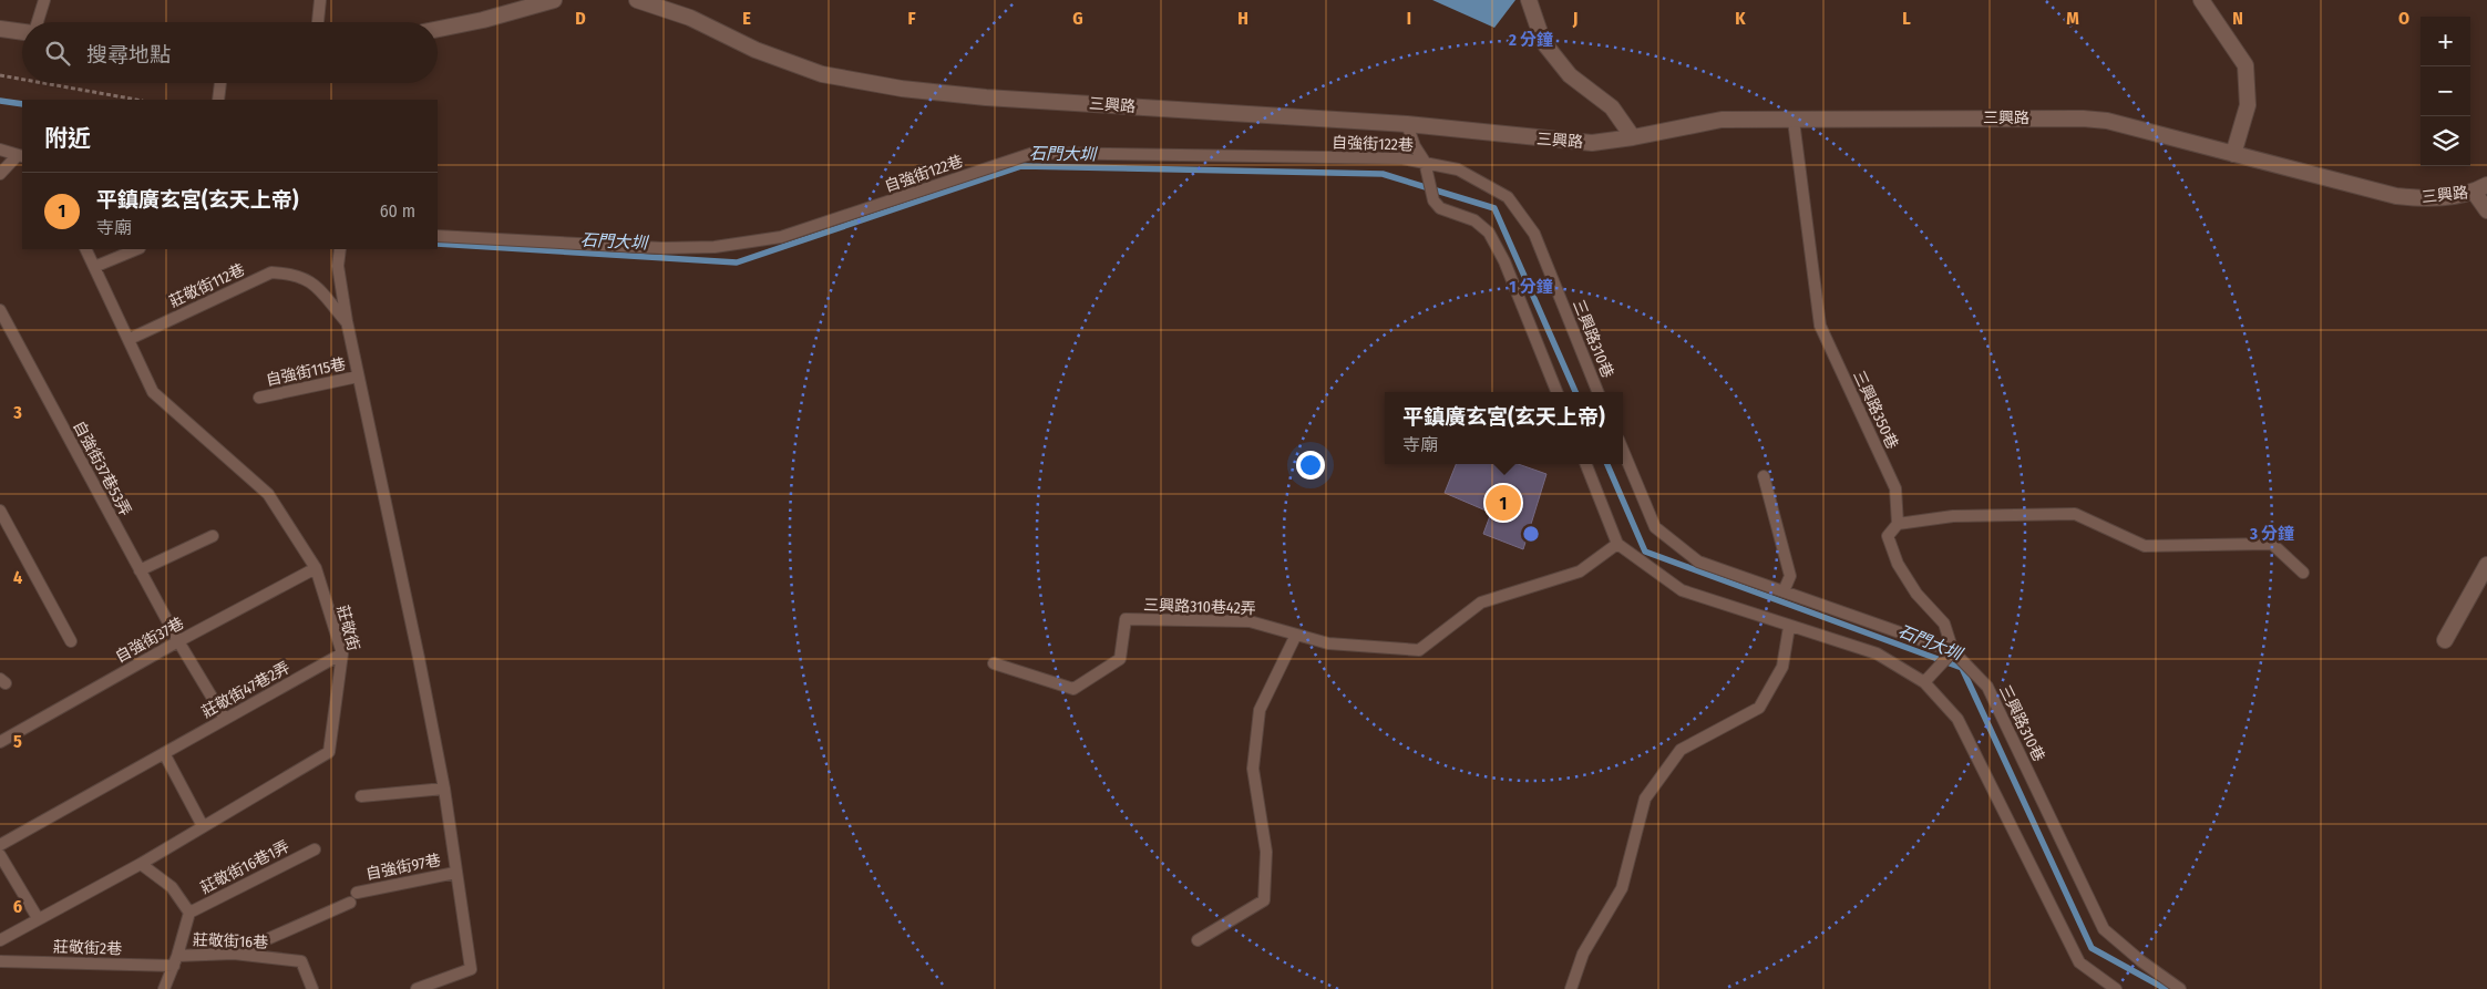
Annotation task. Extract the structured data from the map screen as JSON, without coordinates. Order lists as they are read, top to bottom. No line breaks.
{"streets":{"street":["三興路"],"lane":["自強街122巷","莊敬街112巷","三興路310巷","自強街115巷","三興路350巷","自強街37巷53弄","三興路310巷42弄","莊敬街","自強街37巷","莊敬街47巷2弄","莊敬街16巷1弄","自強街97巷","莊敬街16巷","莊敬街2巷"]},"crossings":[["三興路","三興路350巷"],["自強街122巷","三興路310巷"],["莊敬街112巷","莊敬街"],["三興路310巷","三興路350巷"],["自強街37巷53弄","自強街37巷"],["自強街37巷53弄","莊敬街47巷2弄"],["莊敬街","自強街37巷"],["莊敬街","莊敬街47巷2弄"],["莊敬街","莊敬街16巷"],["莊敬街16巷1弄","莊敬街16巷"],["莊敬街16巷","莊敬街2巷"]],"water":["石門大圳"],"page":{"map_buttons":["+","−"],"search":"搜尋地點","heading":"附近","list":[{"mark":"1","name":"平鎮廣玄宮(玄天上帝)","note":"寺廟","value":"60 m"}],"popup":["平鎮廣玄宮(玄天上帝)","寺廟"],"pins":"1"},"grid":{"columns":["D","E","F","G","H","I","J","K","L","M","N","O"],"rows":["3","4","5","6"]},"rings":["2 分鐘","1 分鐘","3 分鐘"]}
